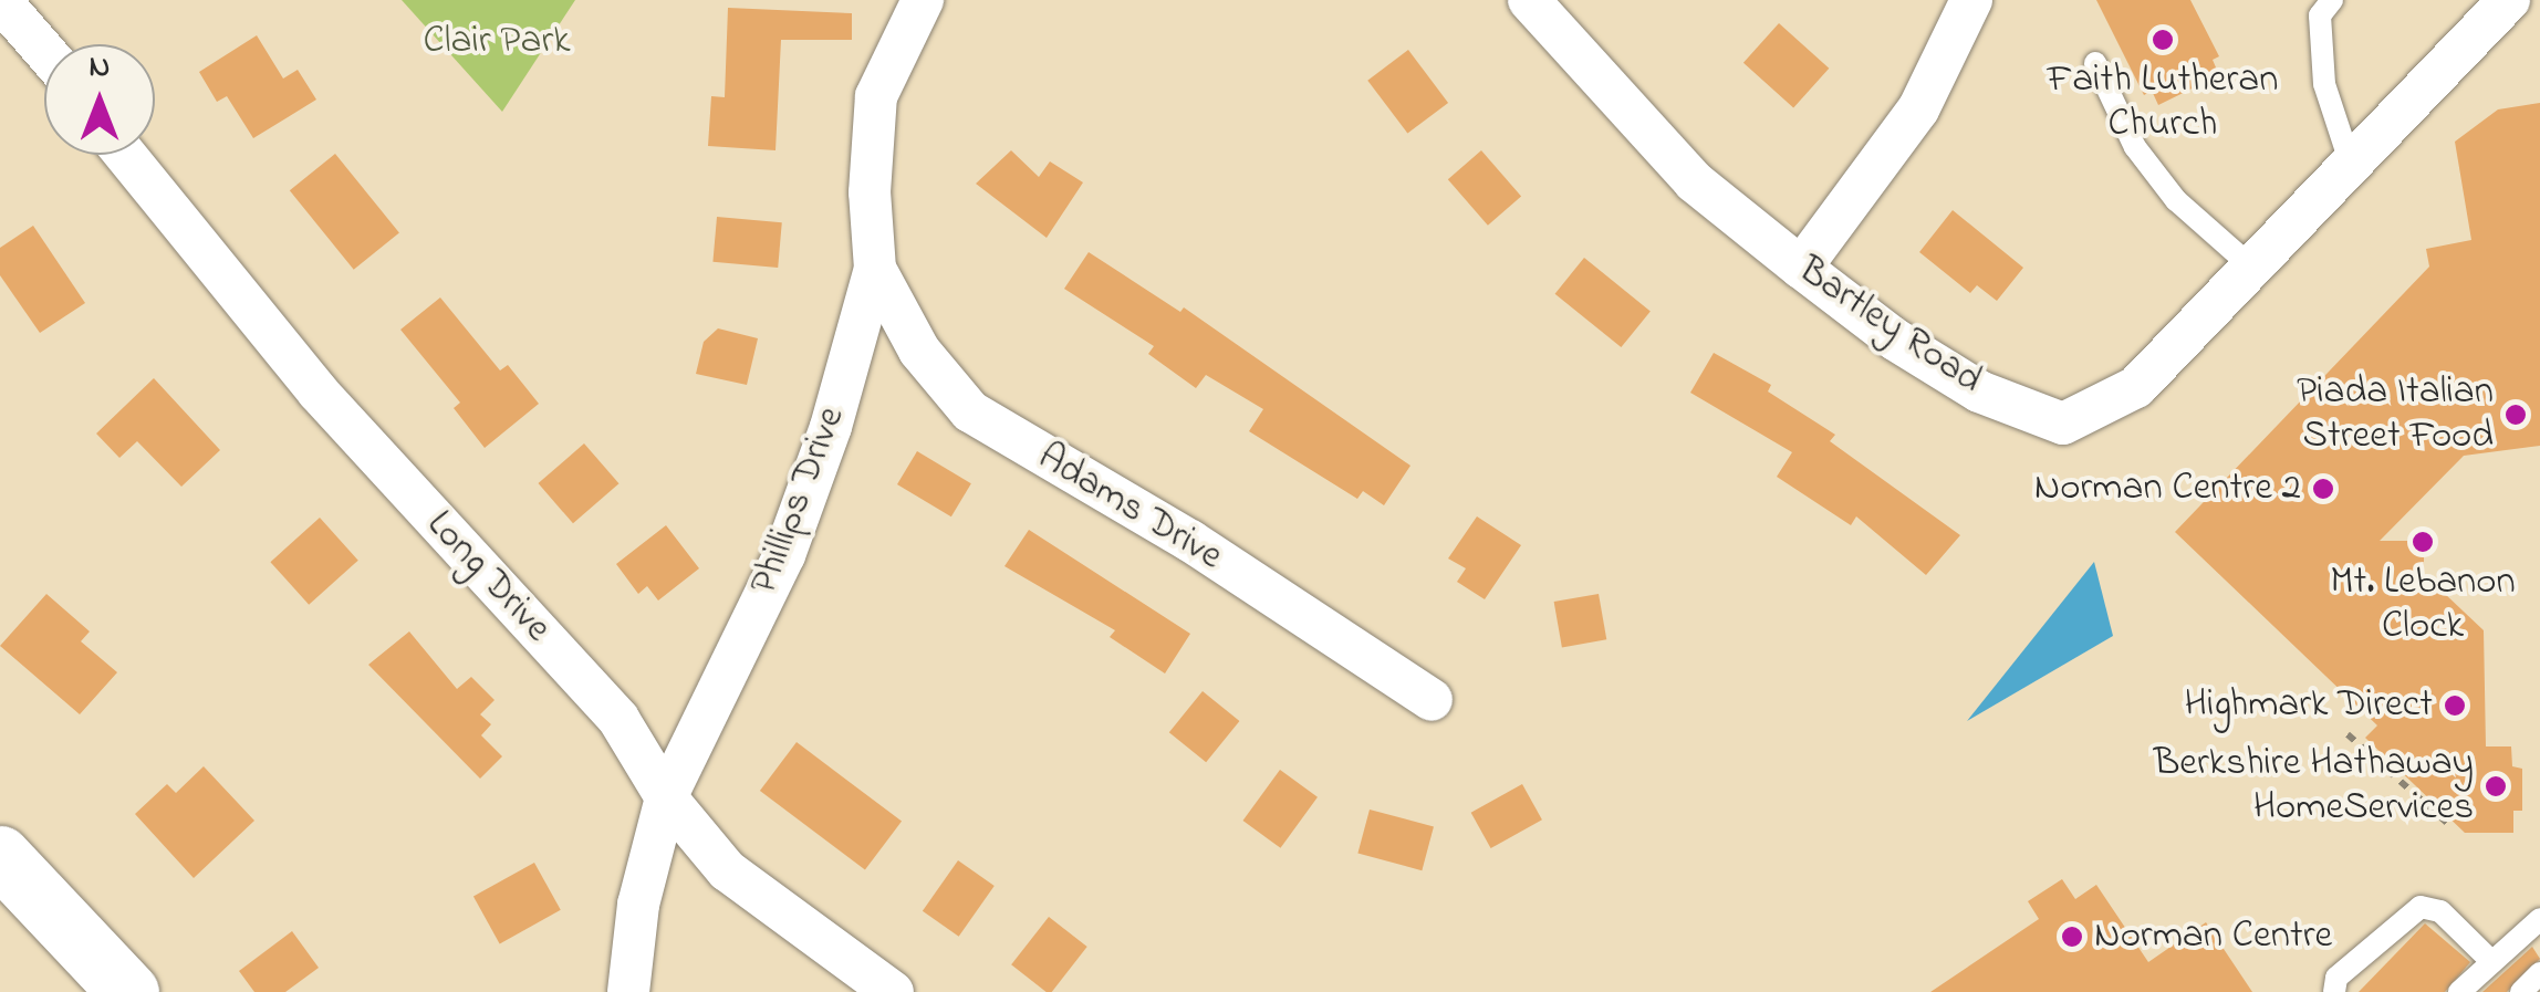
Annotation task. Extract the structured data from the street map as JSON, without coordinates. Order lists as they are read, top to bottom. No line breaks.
{"streets":{"street":["Bartley Road","Phillips Drive","Adams Drive","Long Drive"]},"crossings":[["Phillips Drive","Adams Drive"],["Phillips Drive","Long Drive"]],"parks":["Clair Park"],"places":["Faith Lutheran Church","Piada Italian Street Food","Norman Centre 2","Mt. Lebanon Clock","Highmark Direct","Berkshire Hathaway HomeServices","Norman Centre"],"north":"top"}
